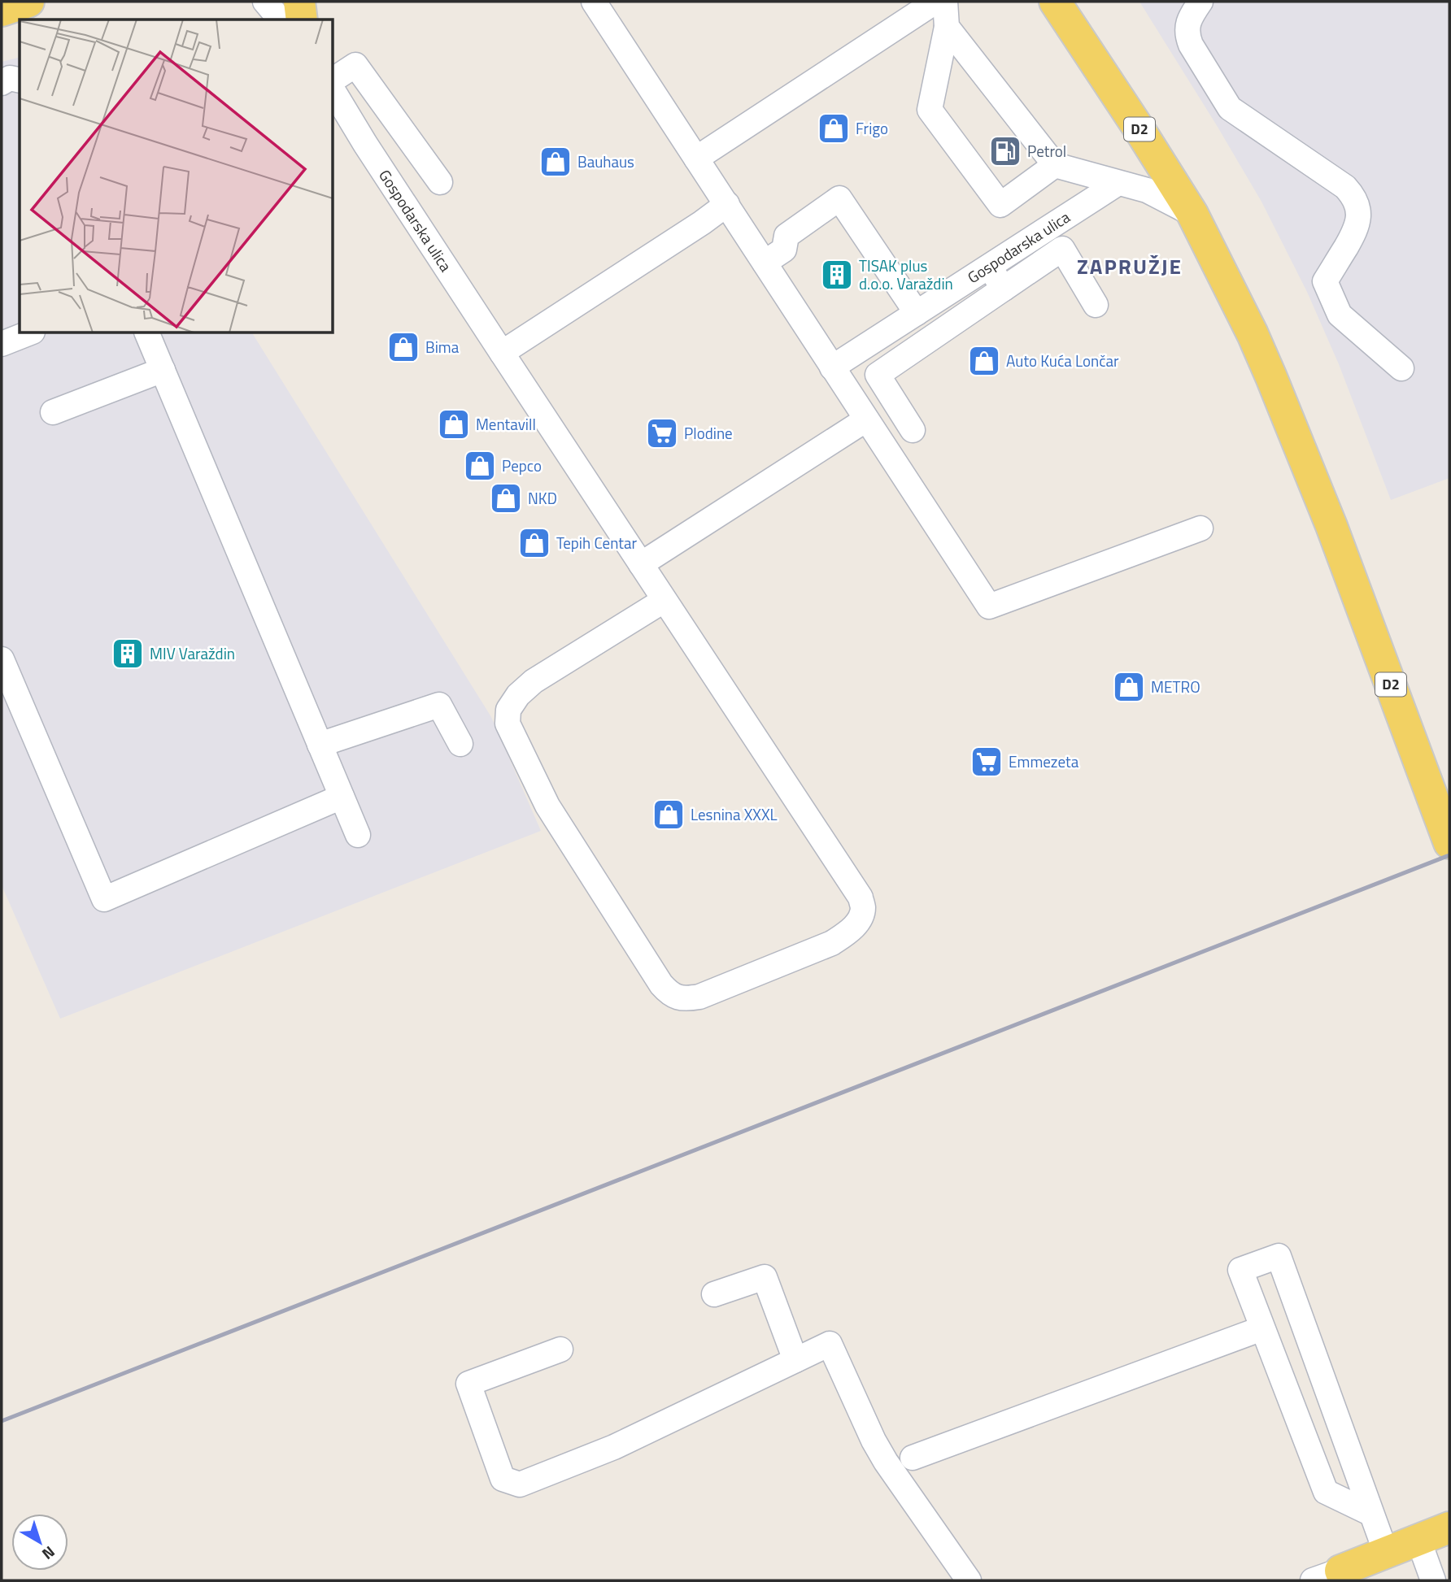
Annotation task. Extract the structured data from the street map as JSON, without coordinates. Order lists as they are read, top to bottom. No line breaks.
{"streets":{"main road":["D2"],"street":["Gospodarska ulica"]},"districts":["ZAPRUŽJE"],"places":{"shop":["Frigo","Bauhaus","Bima","Auto Kuća Lončar","Mentavill","Pepco","NKD","Tepih Centar","METRO","Lesnina XXXL"],"fuel station":["Petrol"],"building":["TISAK plus d.o.o. Varaždin","MIV Varaždin"],"supermarket":["Plodine","Emmezeta"]},"north":"bottom right"}
